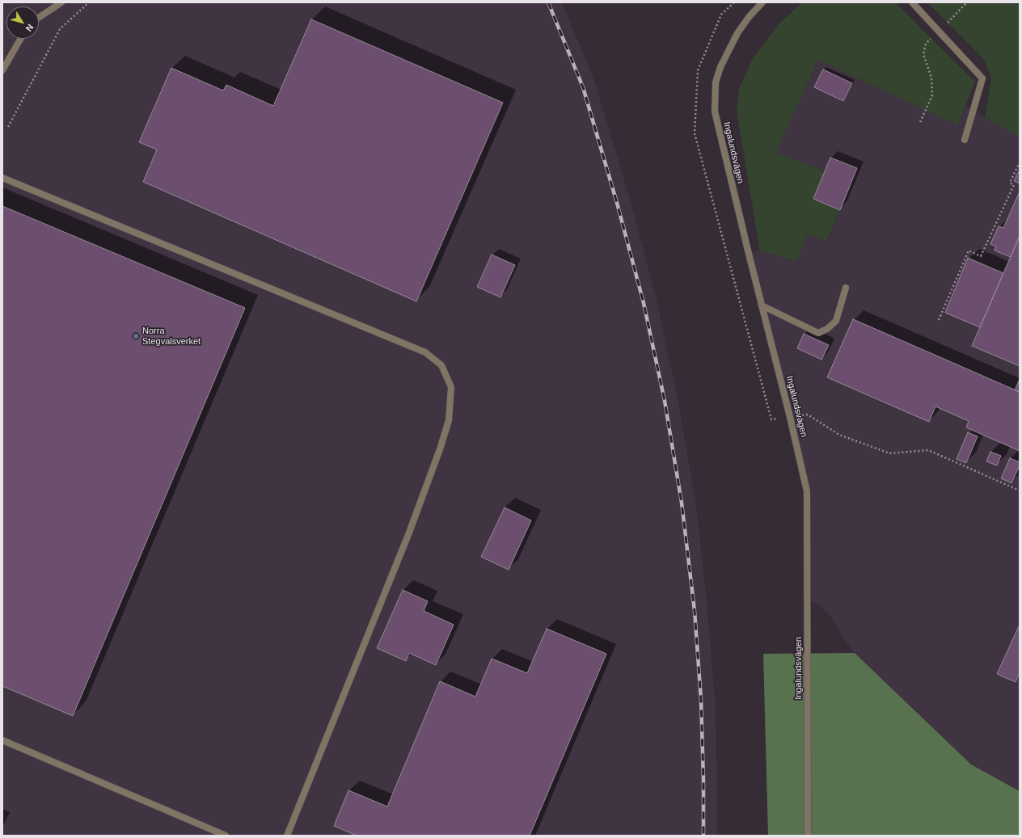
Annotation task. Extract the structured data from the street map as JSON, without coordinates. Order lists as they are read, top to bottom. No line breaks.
{"streets":{"street":["Ingalundsvägen"]},"places":["Norra Stegvalsverket"],"north":"bottom right"}
